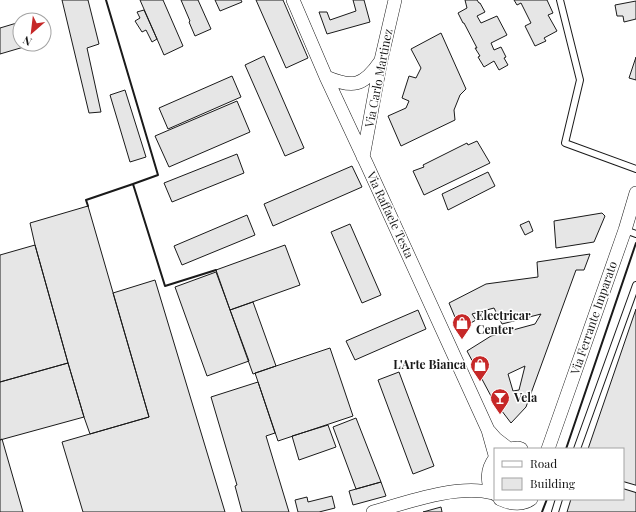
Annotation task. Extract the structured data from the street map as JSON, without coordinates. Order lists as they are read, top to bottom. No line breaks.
{"streets":{"street":["Via Carlo Martinez","Via Raffaele Testa","Via Ferrante Imparato"]},"crossings":[["Via Carlo Martinez","Via Raffaele Testa"]],"places":{"shop":["Electricar Center","L'Arte Bianca"],"bar":["Vela"]},"legend":["Road","Building"],"north":"bottom left"}
